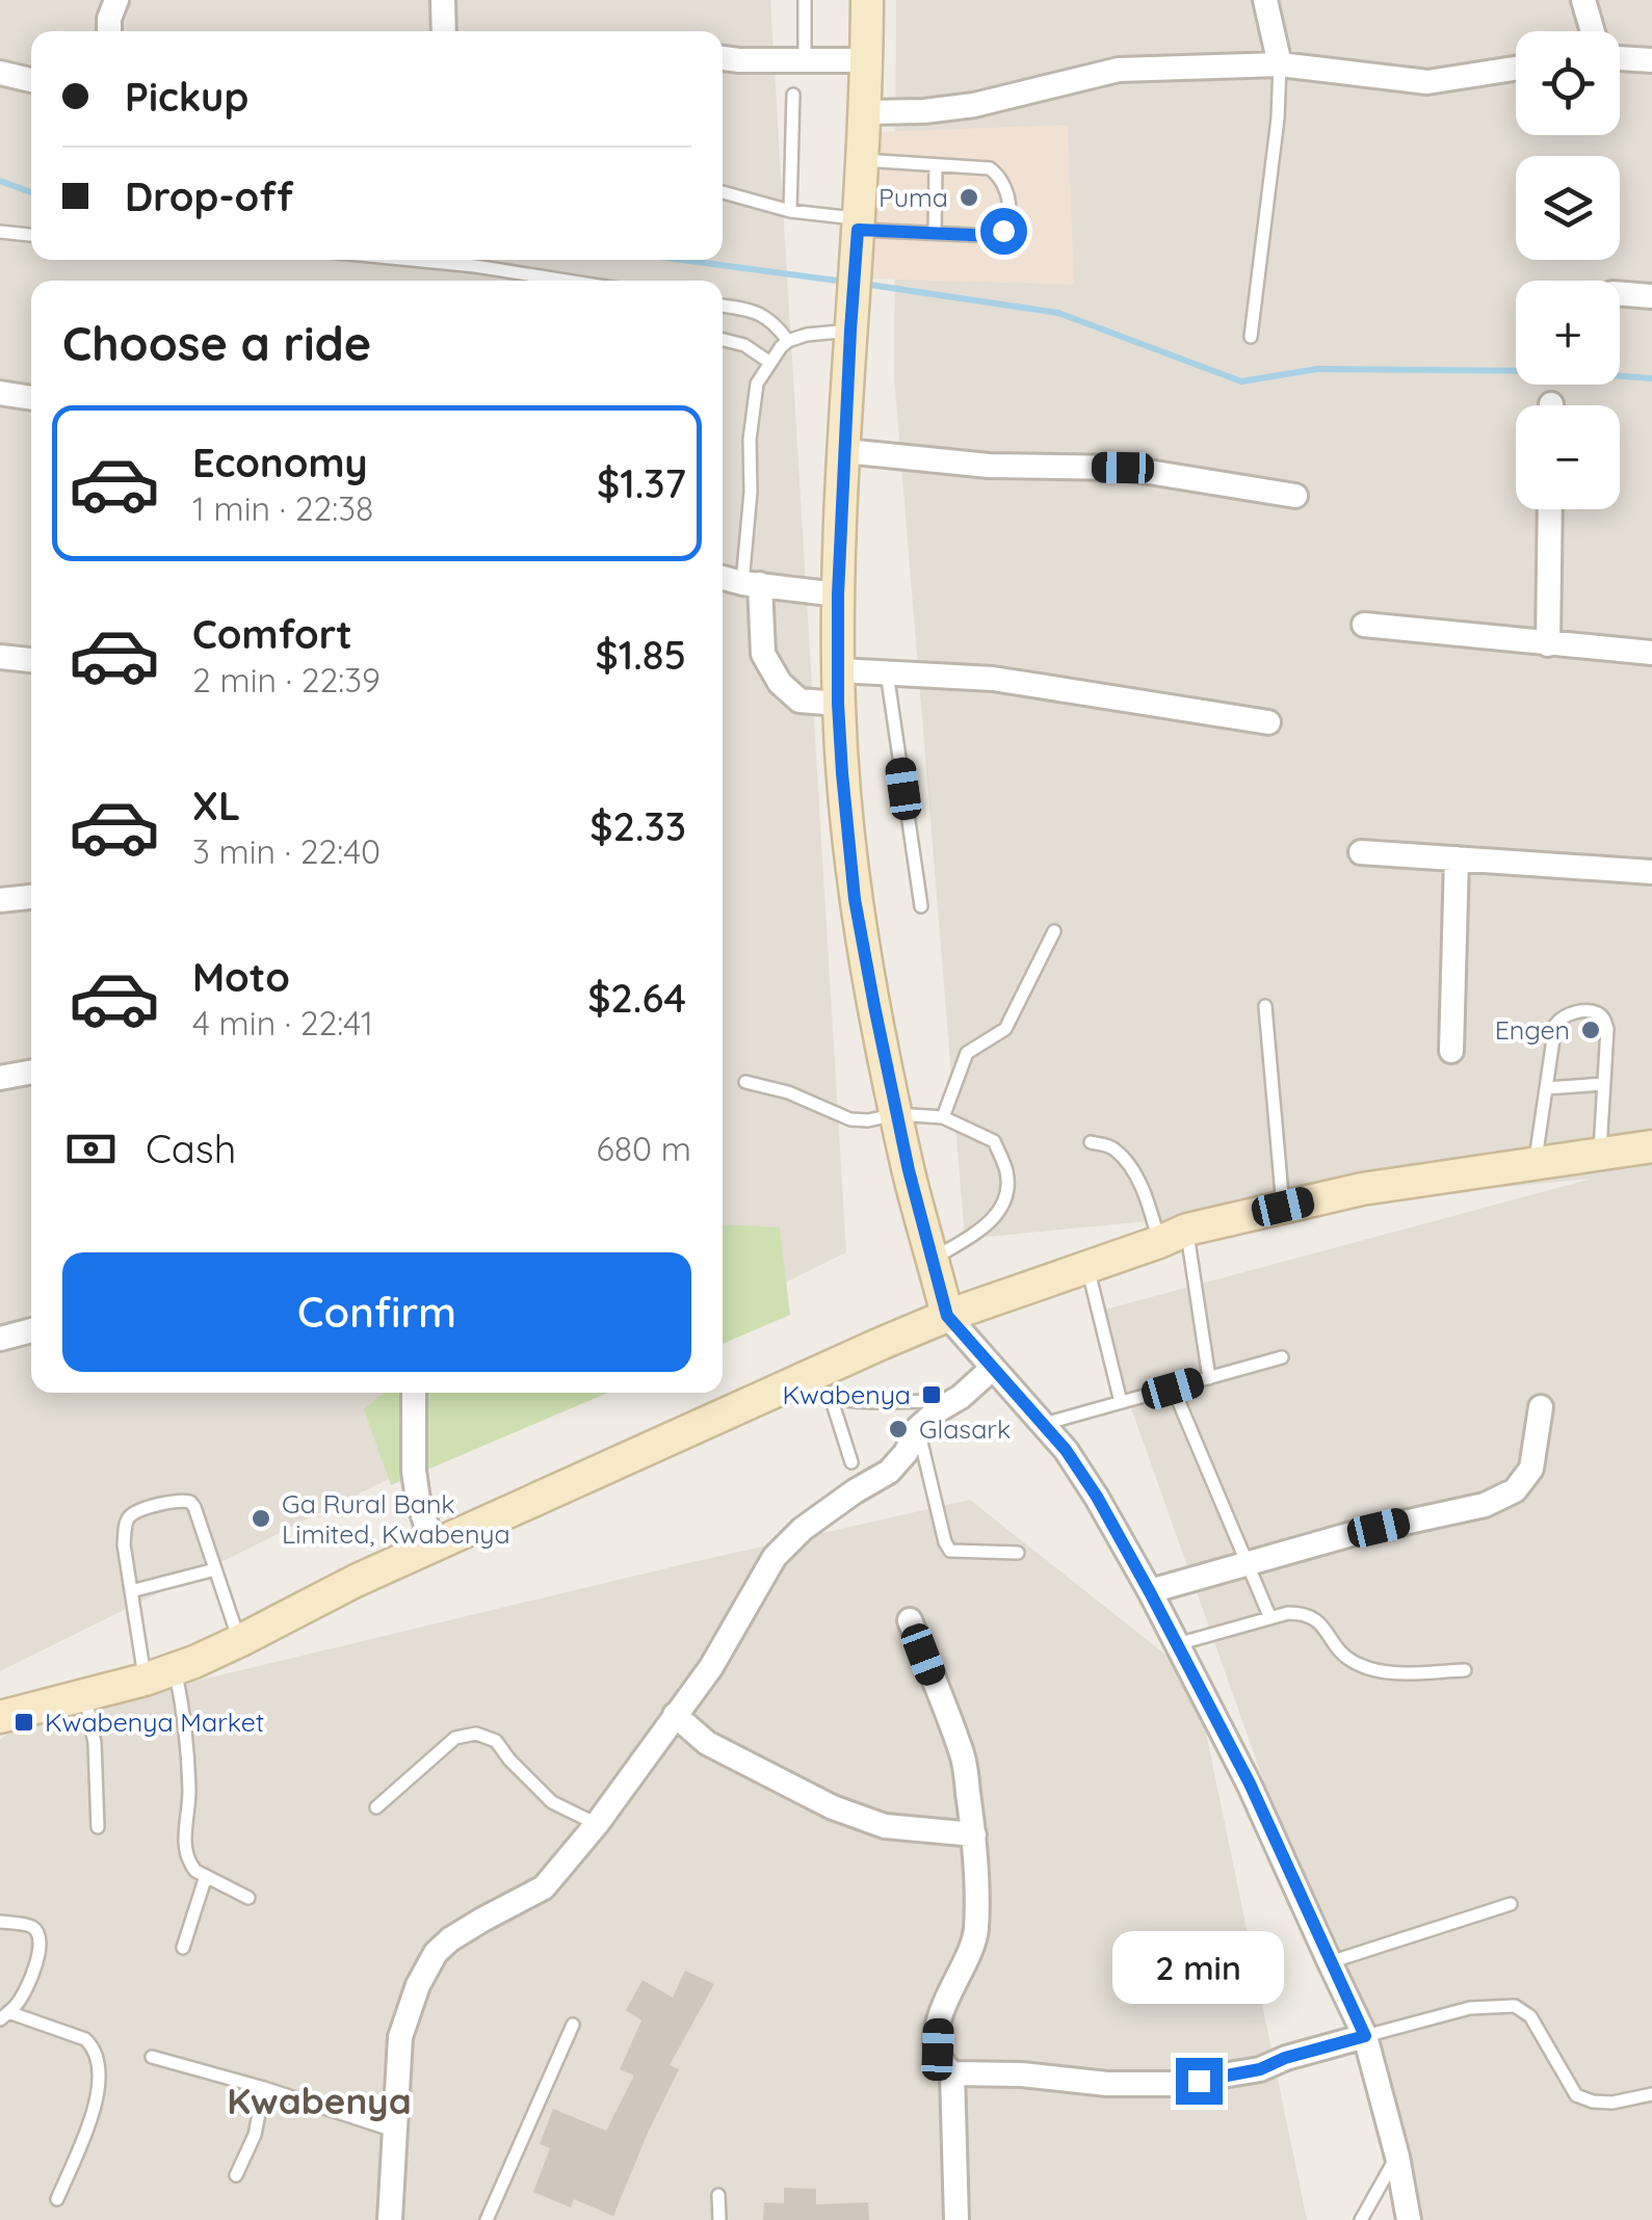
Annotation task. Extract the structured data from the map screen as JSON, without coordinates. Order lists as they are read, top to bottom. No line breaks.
{"districts":["Kwabenya"],"places":{"other":["Puma","Engen","Glasark","Ga Rural Bank Limited, Kwabenya"],"transit":["Kwabenya","Kwabenya Market"]},"page":{"map_buttons":["+","−"],"banner":["Pickup","Drop-off"],"heading":"Choose a ride","list":[{"name":"Economy","note":"1 min · 22:38","value":"$1.37"},{"name":"Comfort","note":"2 min · 22:39","value":"$1.85"},{"name":"XL","note":"3 min · 22:40","value":"$2.33"},{"name":"Moto","note":"4 min · 22:41","value":"$2.64"}],"pay":["Cash","680 m"],"buttons":"Confirm","bubble":"2 min"}}
